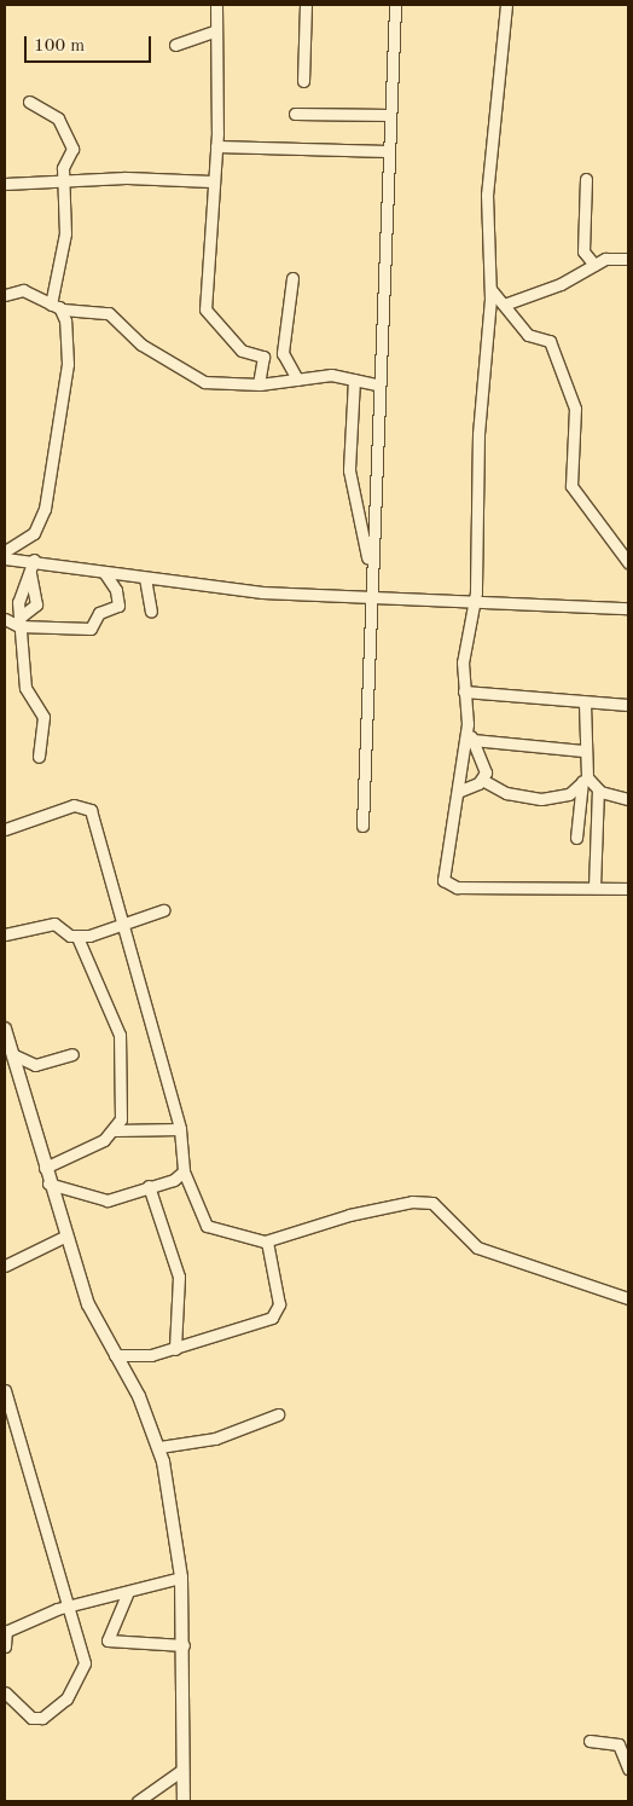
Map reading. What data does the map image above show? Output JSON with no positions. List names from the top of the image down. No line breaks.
{"scale_bar":"100 m"}
